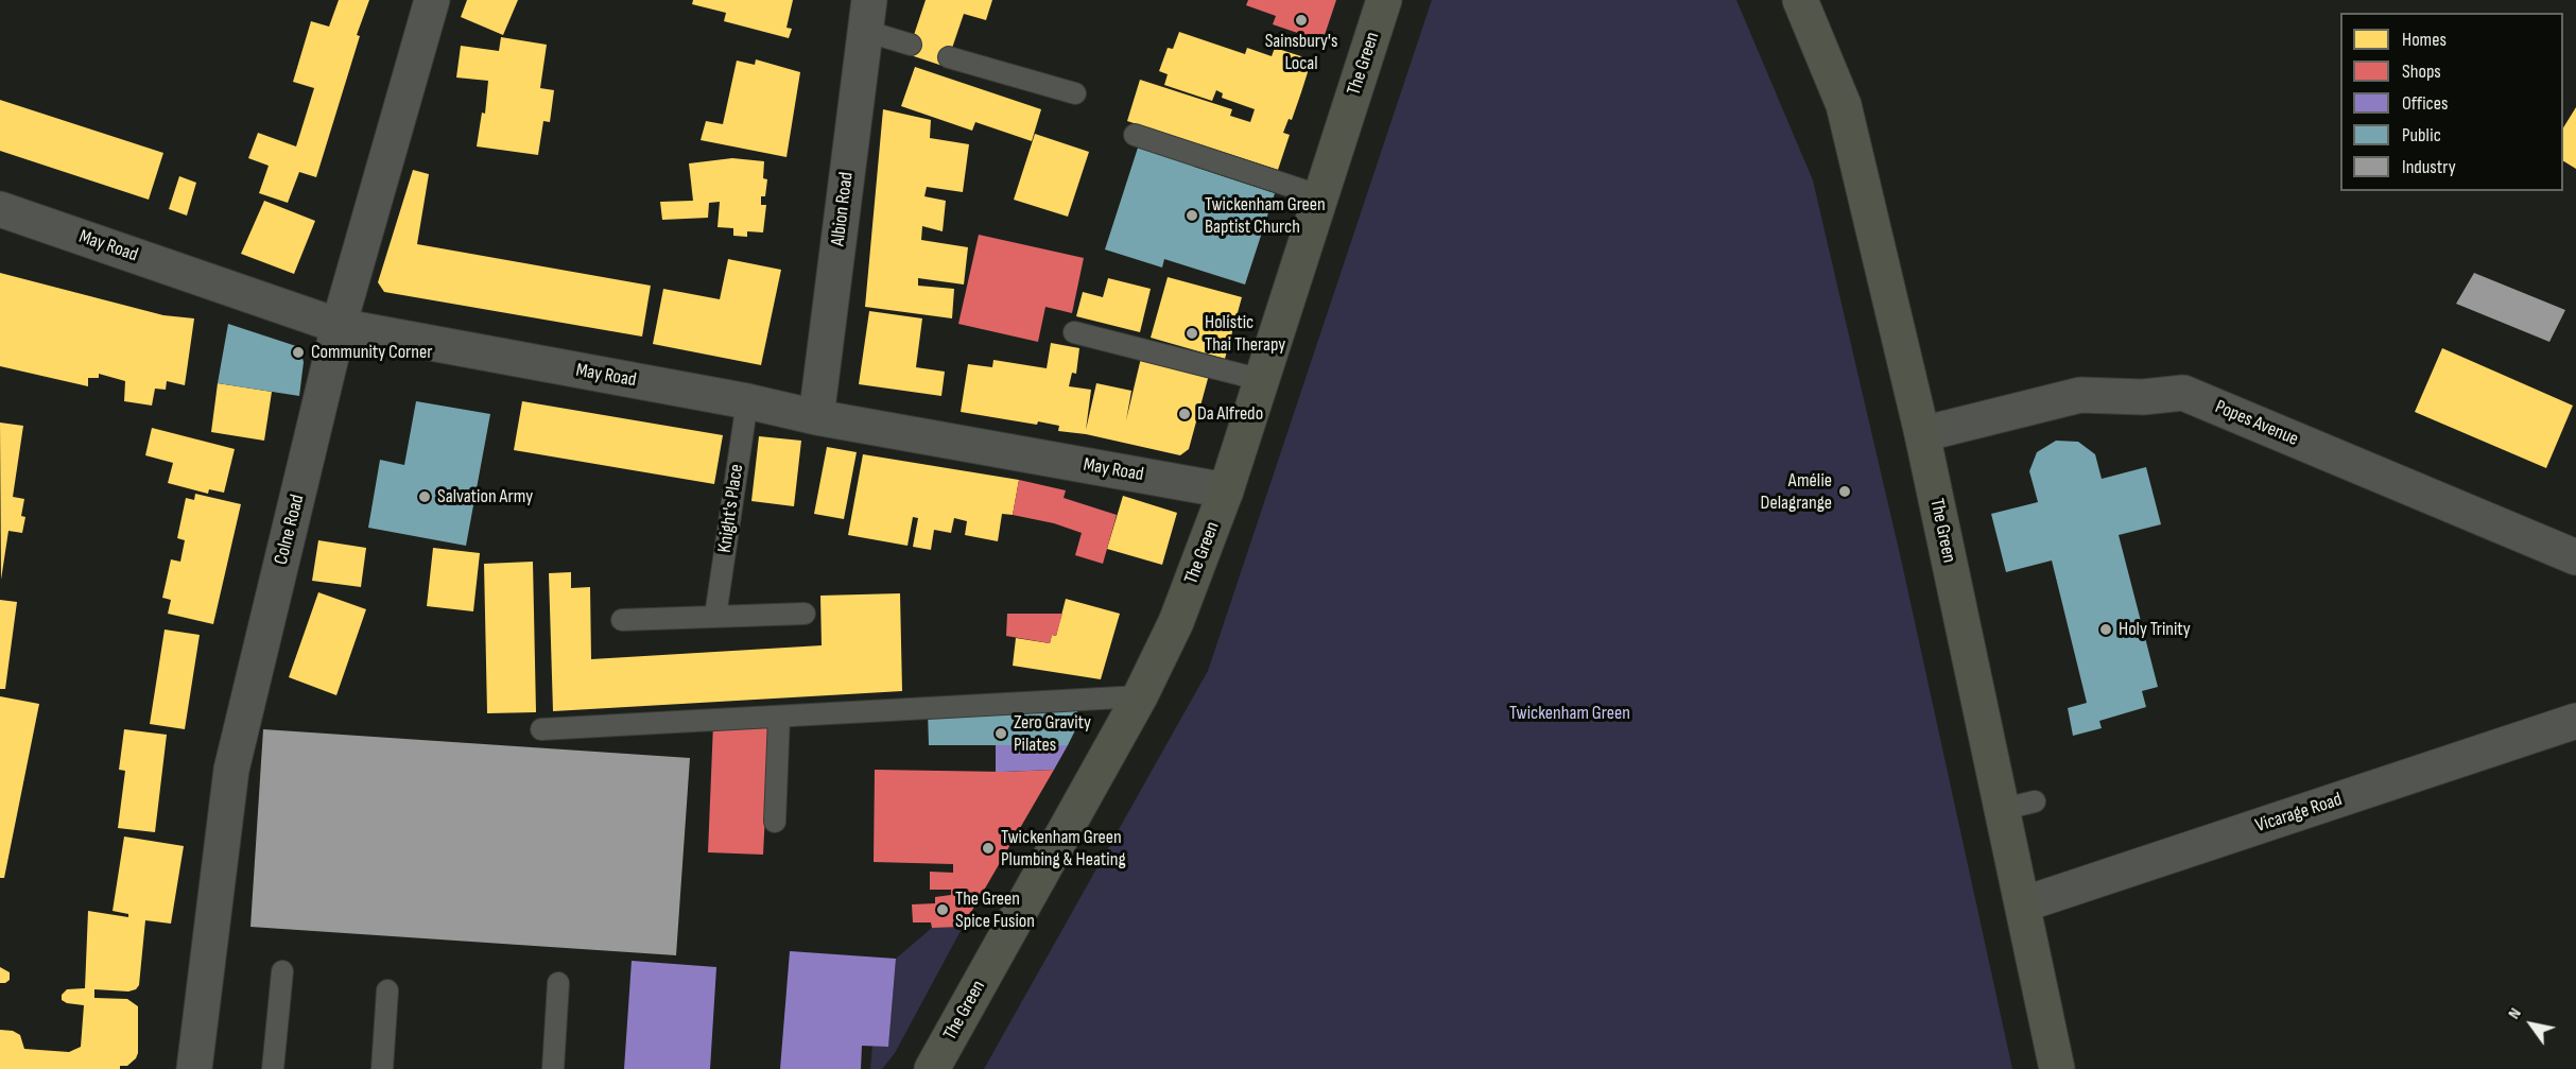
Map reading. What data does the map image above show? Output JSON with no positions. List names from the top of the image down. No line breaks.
{"streets":{"main road":["The Green"],"street":["Albion Road","May Road","Popes Avenue","Colne Road","Vicarage Road"],"lane":["Knight's Place"]},"crossings":[["The Green","May Road"],["The Green","Popes Avenue"],["The Green","Vicarage Road"],["Albion Road","May Road"],["May Road","Knight's Place"],["May Road","Colne Road"]],"parks":["Twickenham Green"],"places":["Sainsbury's Local","Twickenham Green Baptist Church","Holistic Thai Therapy","Community Corner","Da Alfredo","Amélie Delagrange","Salvation Army","Holy Trinity","Zero Gravity Pilates","Twickenham Green Plumbing & Heating","The Green Spice Fusion"],"legend":["Homes","Shops","Offices","Public","Industry"],"north":"top left"}
